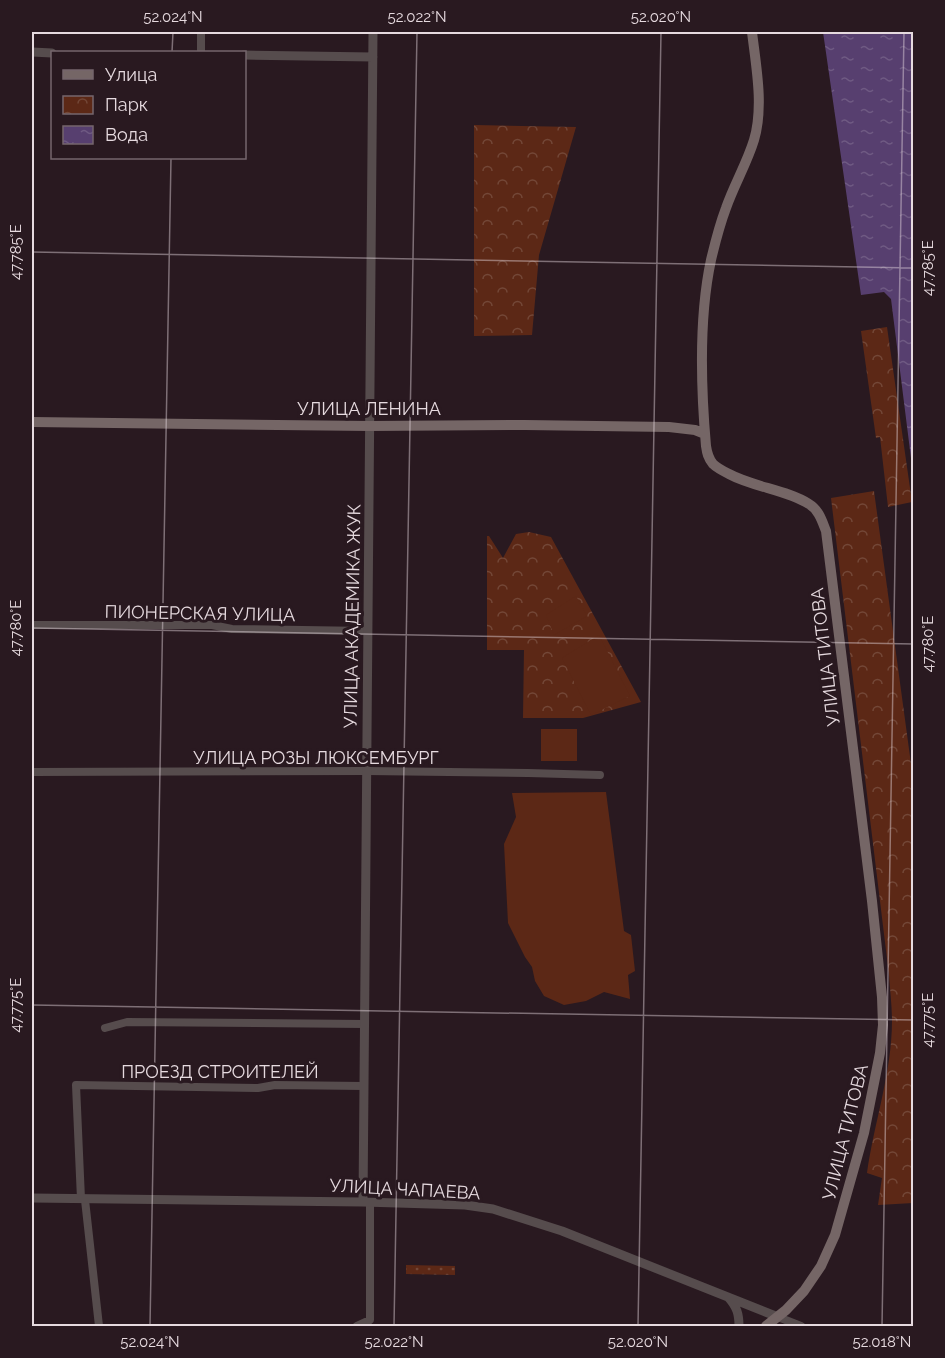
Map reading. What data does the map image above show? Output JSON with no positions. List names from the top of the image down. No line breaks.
{"streets":{"main road":["УЛИЦА ЛЕНИНА","УЛИЦА ТИТОВА"],"street":["ПИОНЕРСКАЯ УЛИЦА","УЛИЦА АКАДЕМИКА ЖУК","УЛИЦА РОЗЫ ЛЮКСЕМБУРГ","ПРОЕЗД СТРОИТЕЛЕЙ","УЛИЦА ЧАПАЕВА"]},"crossings":[["УЛИЦА ЛЕНИНА","УЛИЦА АКАДЕМИКА ЖУК"],["УЛИЦА ЛЕНИНА","УЛИЦА ТИТОВА"],["ПИОНЕРСКАЯ УЛИЦА","УЛИЦА АКАДЕМИКА ЖУК"],["УЛИЦА АКАДЕМИКА ЖУК","УЛИЦА РОЗЫ ЛЮКСЕМБУРГ"],["УЛИЦА АКАДЕМИКА ЖУК","ПРОЕЗД СТРОИТЕЛЕЙ"],["УЛИЦА АКАДЕМИКА ЖУК","УЛИЦА ЧАПАЕВА"],["УЛИЦА ТИТОВА","УЛИЦА ЧАПАЕВА"],["ПРОЕЗД СТРОИТЕЛЕЙ","УЛИЦА ЧАПАЕВА"]],"legend":["Улица","Парк","Вода"],"coordinates":["52.024°N","52.022°N","52.020°N","47.785°E","47.780°E","47.775°E","52.018°N"]}
